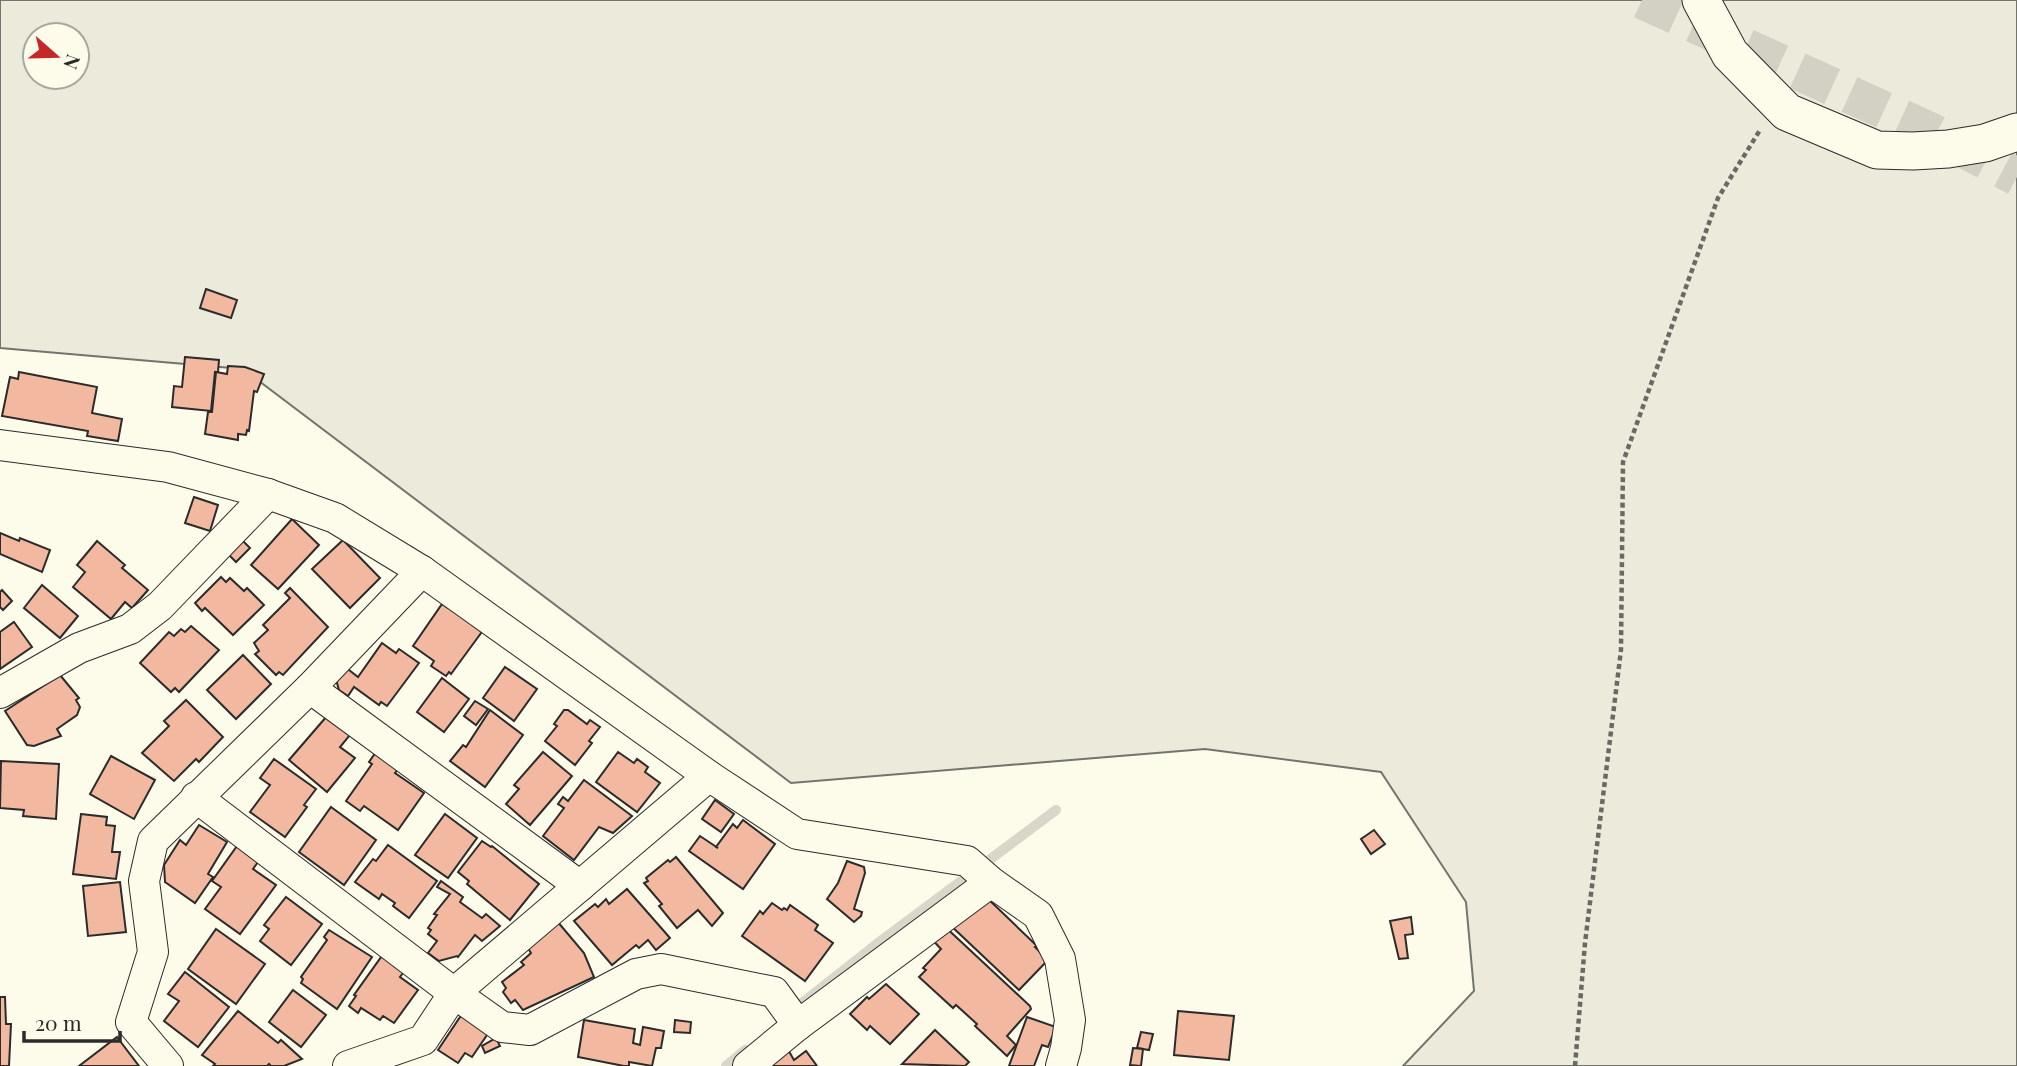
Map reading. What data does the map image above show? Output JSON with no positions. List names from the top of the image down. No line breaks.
{"scale_bar":"20 m","north":"right"}
